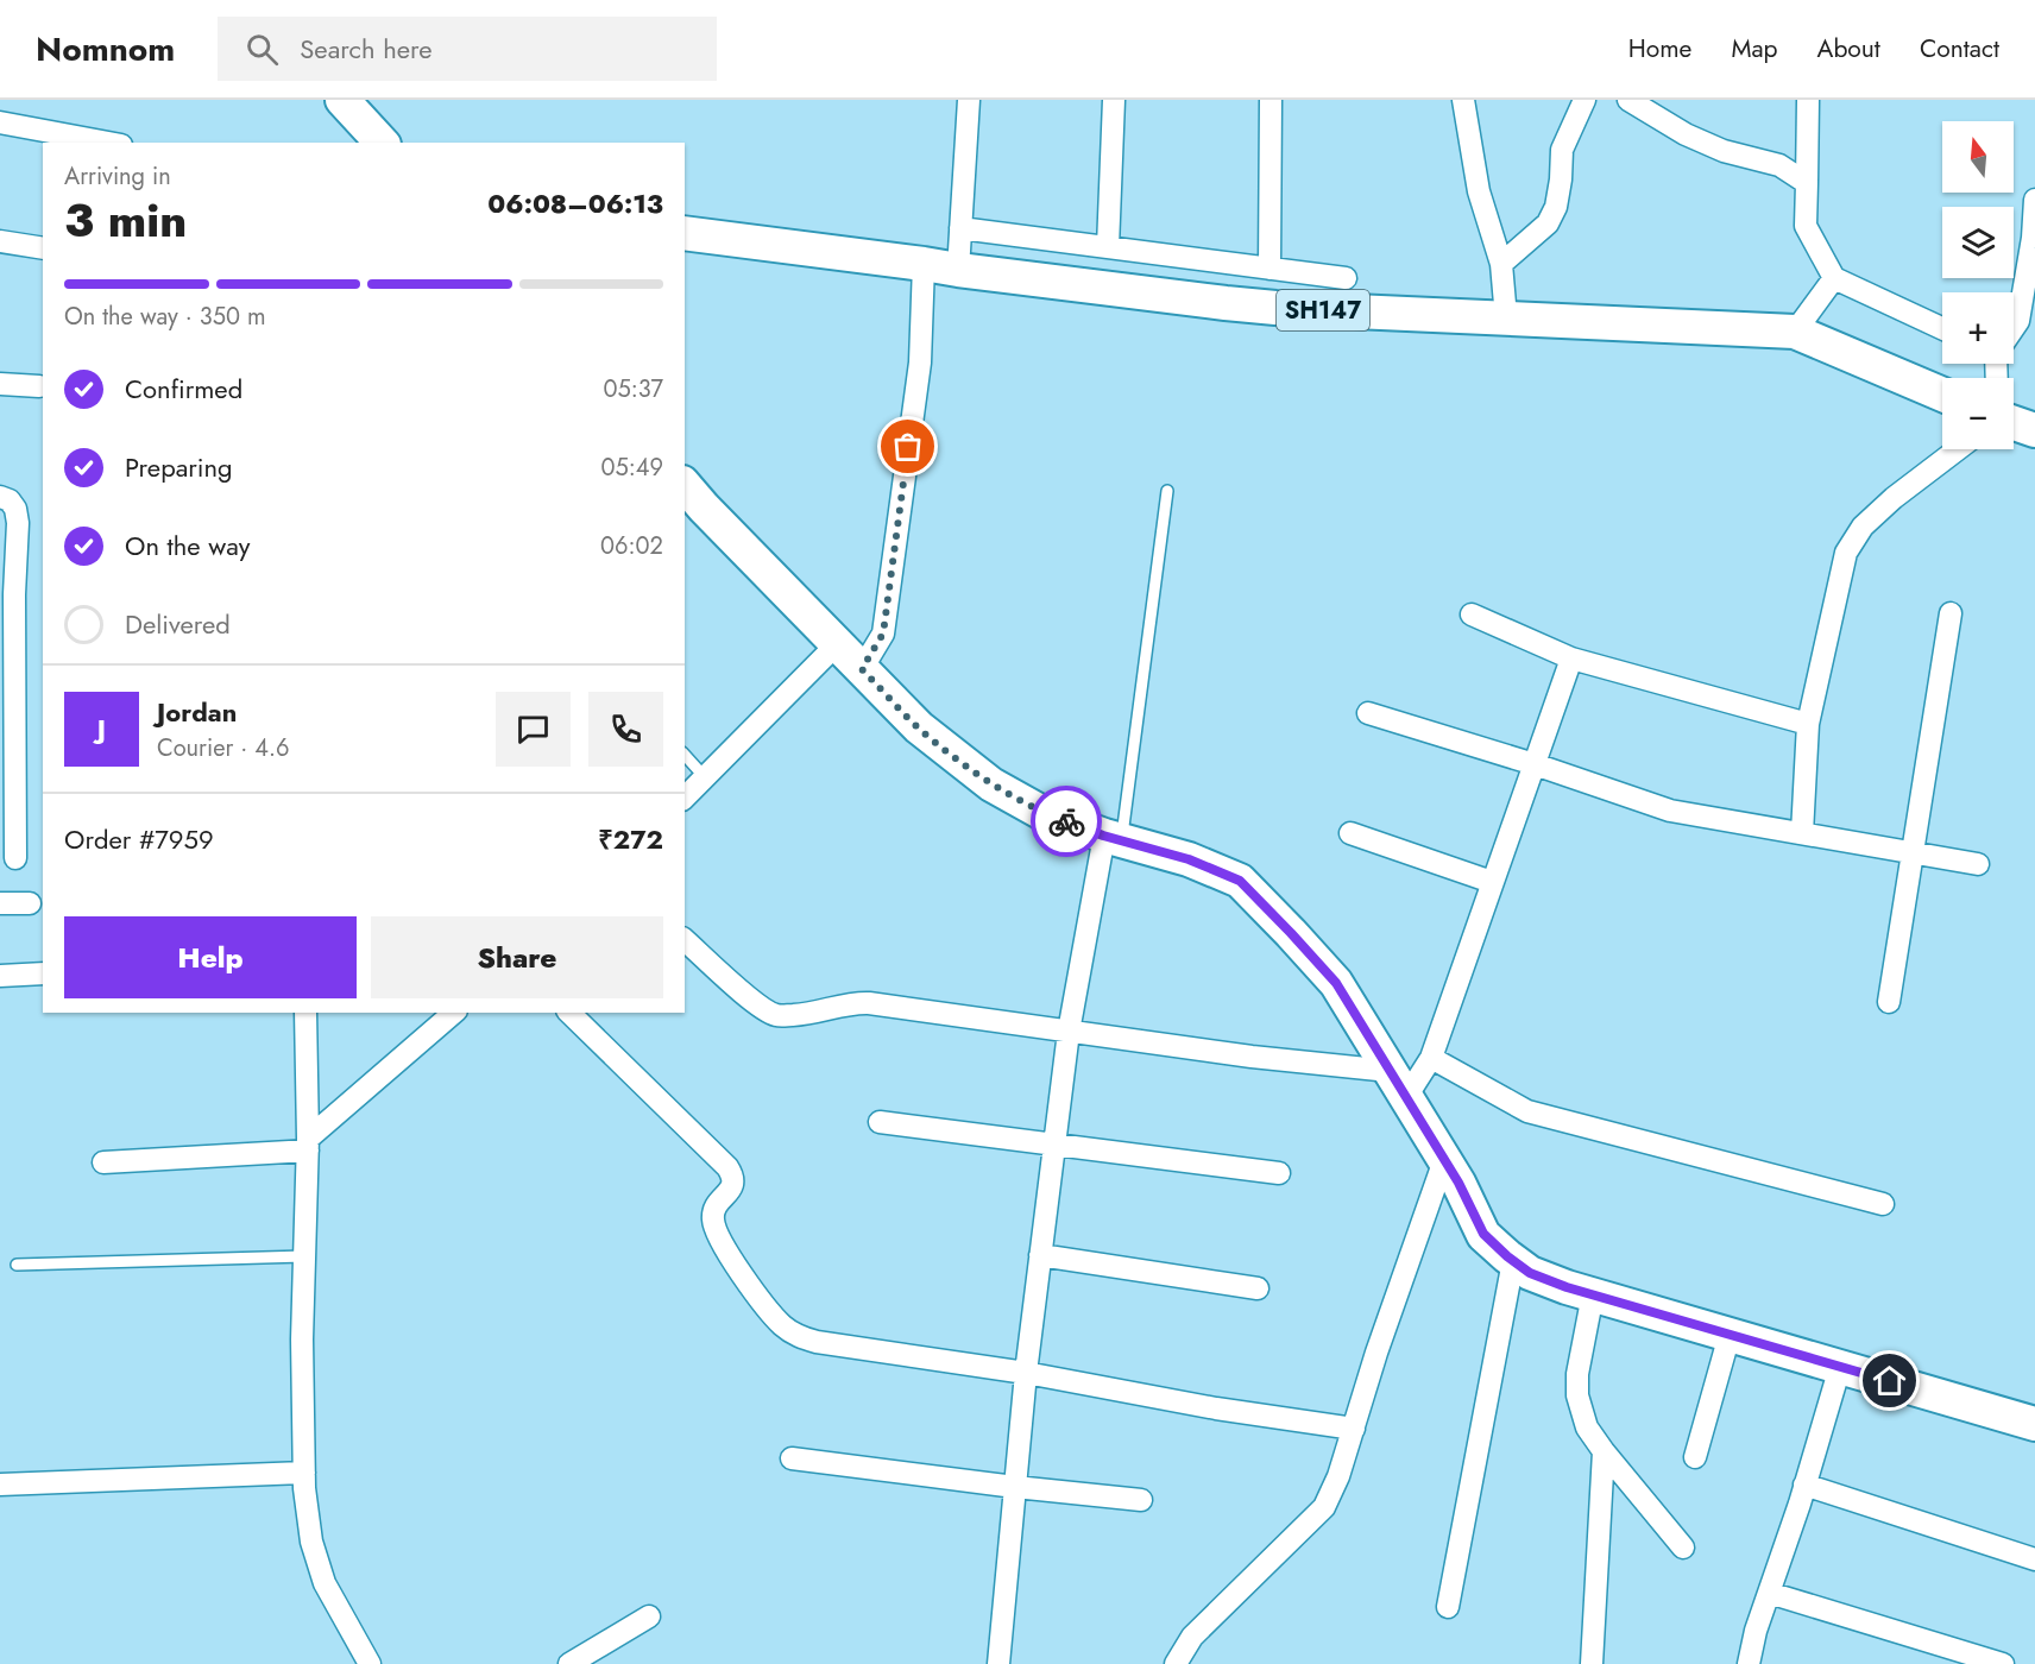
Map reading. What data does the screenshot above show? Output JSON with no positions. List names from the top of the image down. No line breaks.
{"streets":{"main road":["SH147"]},"north":"top","page":{"header":"Nomnom","search":"Search here","nav":["Home","Map","About","Contact"],"map_buttons":["+","−"],"heading":["3 min","Arriving in","06:08–06:13"],"panel":["Jordan","Courier · 4.6","Order #7959","₹272"],"bar":"On the way · 350 m","list":[["Confirmed","05:37"],["Preparing","05:49"],["On the way","06:02"],"Delivered"],"round":"J","buttons":["Help","Share"]}}
